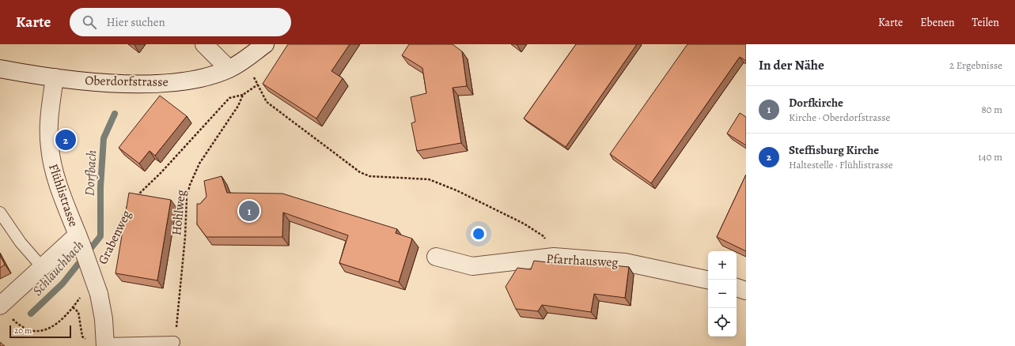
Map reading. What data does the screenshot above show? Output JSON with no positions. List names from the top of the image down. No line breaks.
{"streets":{"street":["Oberdorfstrasse","Flühlistrasse","Pfarrhausweg"],"path":["Hohlweg","Grabenweg"]},"crossings":[["Oberdorfstrasse","Flühlistrasse"],["Hohlweg","Grabenweg"]],"water":["Dorfbach","Schlauchbach"],"scale_bar":"20 m","page":{"header":"Karte","search":"Hier suchen","nav":["Karte","Ebenen","Teilen"],"heading":["In der Nähe","2 Ergebnisse"],"list":[{"mark":"1","name":"Dorfkirche","note":"Kirche · Oberdorfstrasse","value":"80 m"},{"mark":"2","name":"Steffisburg Kirche","note":"Haltestelle · Flühlistrasse","value":"140 m"}],"pins":["2","1"],"map_buttons":["+","−"],"scale":"20 m"}}
